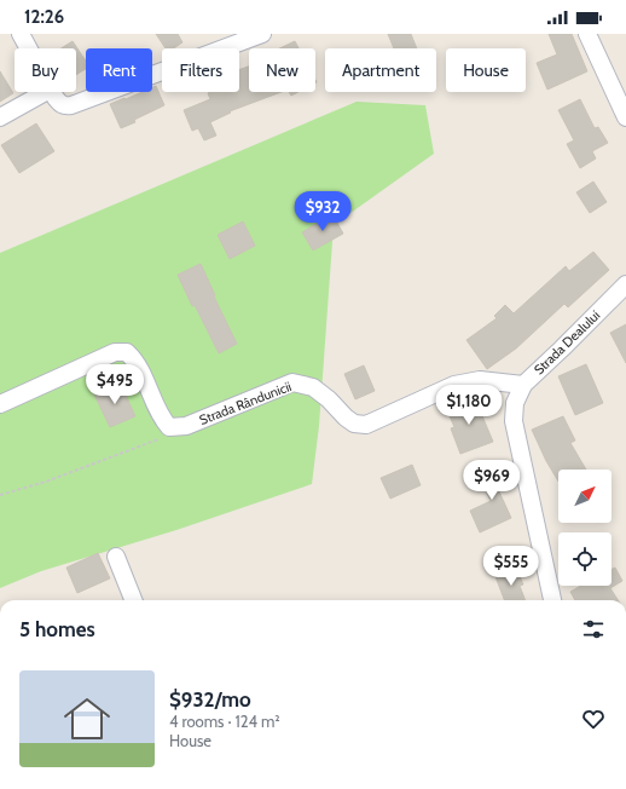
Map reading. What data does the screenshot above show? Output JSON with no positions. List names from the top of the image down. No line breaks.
{"streets":{"street":["Strada Dealului","Strada Rândunicii"]},"crossings":[["Strada Dealului","Strada Rândunicii"]],"north":"top right","page":{"status":"12:26","chip":["Buy","Rent","Filters","New","Apartment","House"],"price":["$932","$495","$1,180","$969","$555"],"heading":"5 homes","list":[{"name":"$932/mo","note":"4 rooms · 124 m² · House"}]}}
